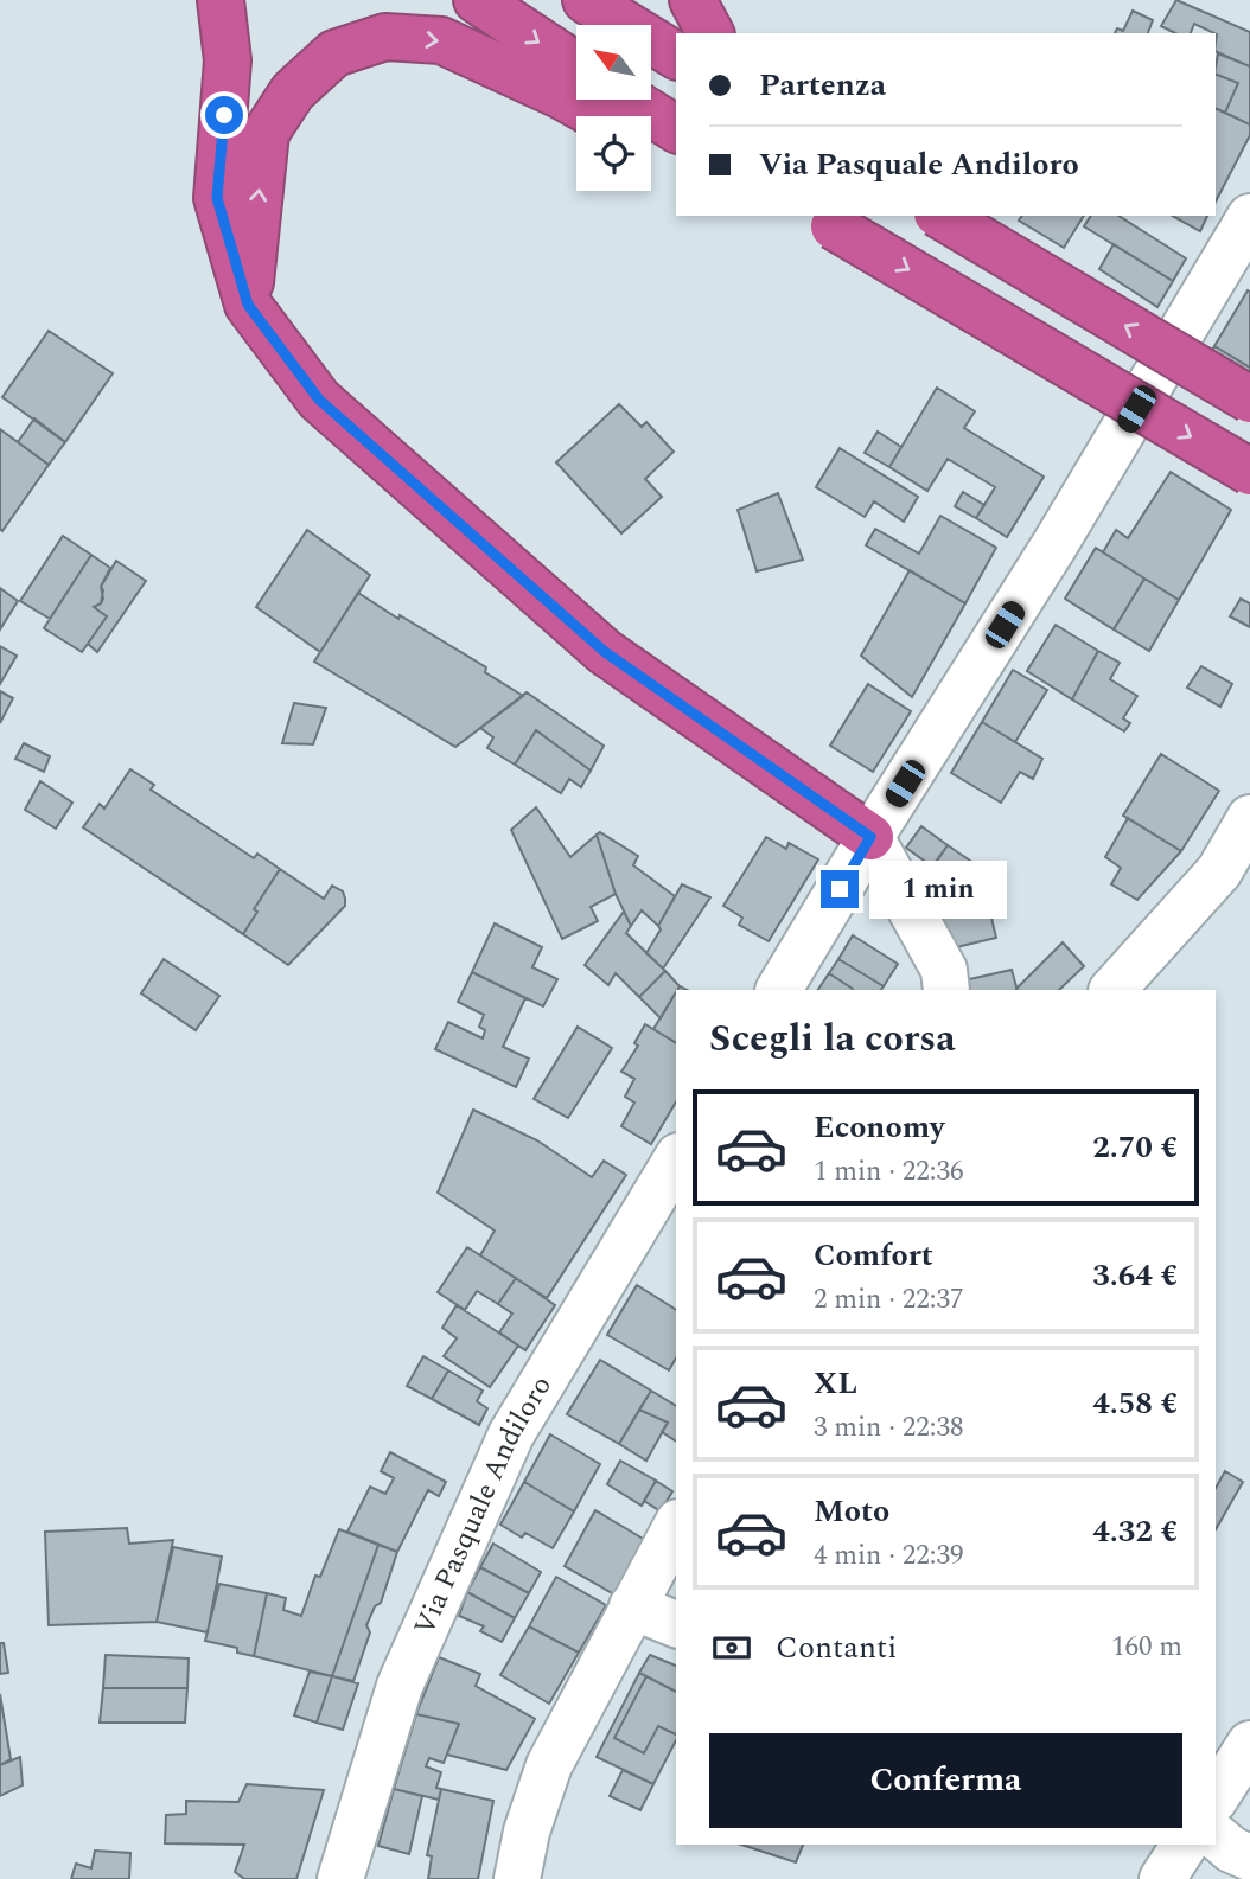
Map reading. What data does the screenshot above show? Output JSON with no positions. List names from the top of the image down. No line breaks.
{"streets":{"street":["Via Pasquale Andiloro"]},"north":"top left","page":{"banner":["Partenza","Via Pasquale Andiloro"],"bubble":"1 min","heading":"Scegli la corsa","list":[{"name":"Economy","note":"1 min · 22:36","value":"2.70 €"},{"name":"Comfort","note":"2 min · 22:37","value":"3.64 €"},{"name":"XL","note":"3 min · 22:38","value":"4.58 €"},{"name":"Moto","note":"4 min · 22:39","value":"4.32 €"}],"pay":["Contanti","160 m"],"buttons":"Conferma"}}
